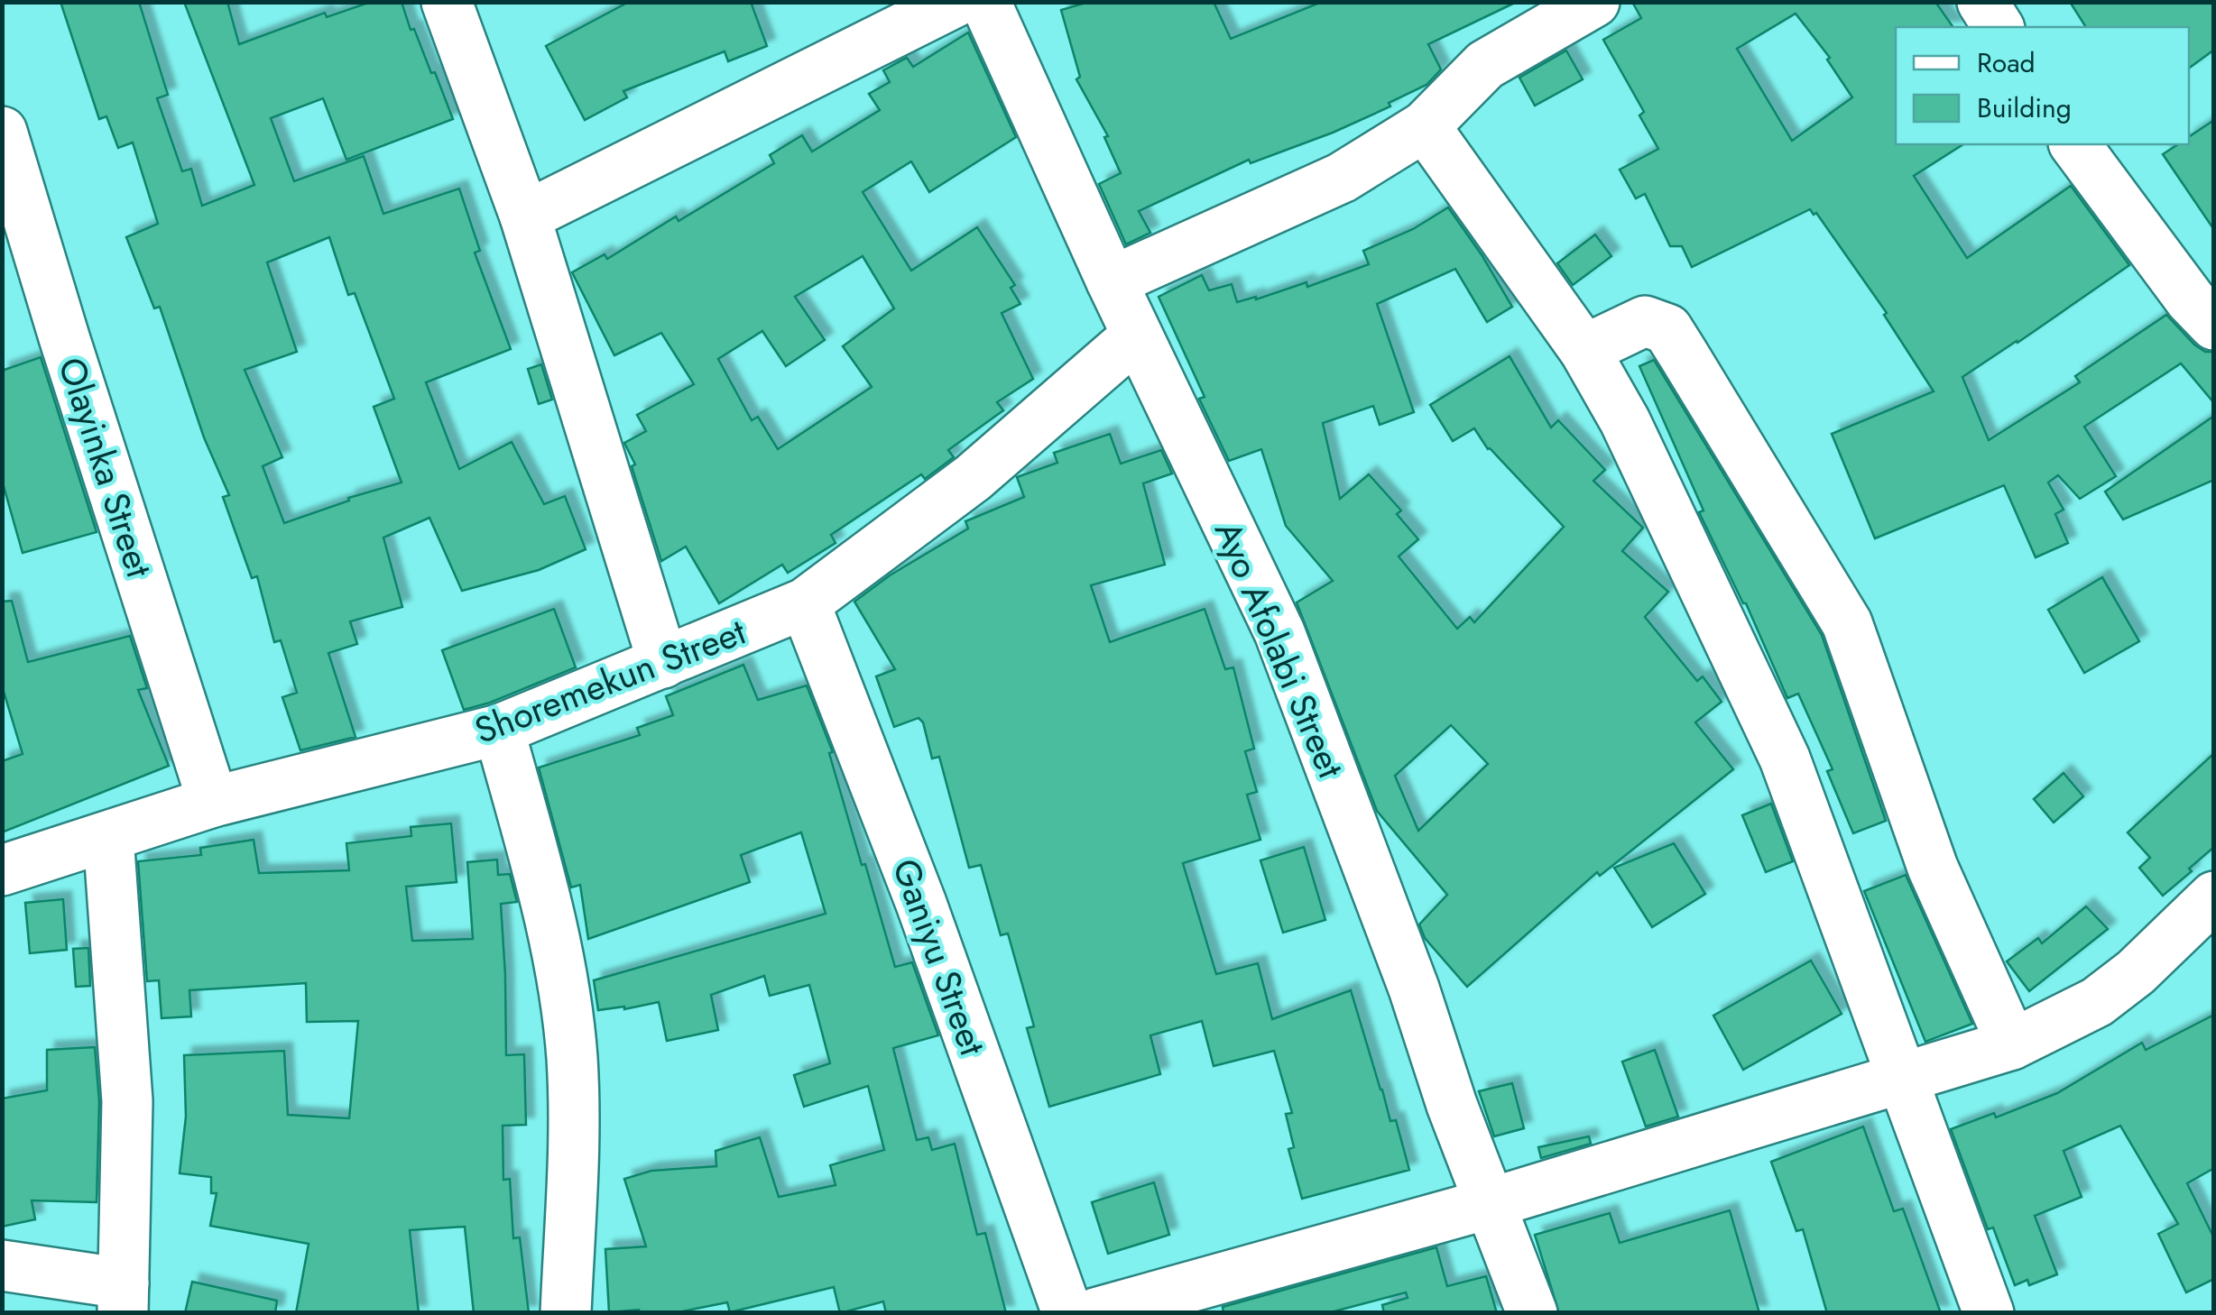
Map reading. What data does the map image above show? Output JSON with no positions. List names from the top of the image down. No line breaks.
{"streets":{"street":["Olayinka Street","Ayo Afolabi Street","Shoremekun Street","Ganiyu Street"]},"crossings":[["Olayinka Street","Shoremekun Street"],["Ayo Afolabi Street","Shoremekun Street"],["Shoremekun Street","Ganiyu Street"]],"legend":["Road","Building"]}
